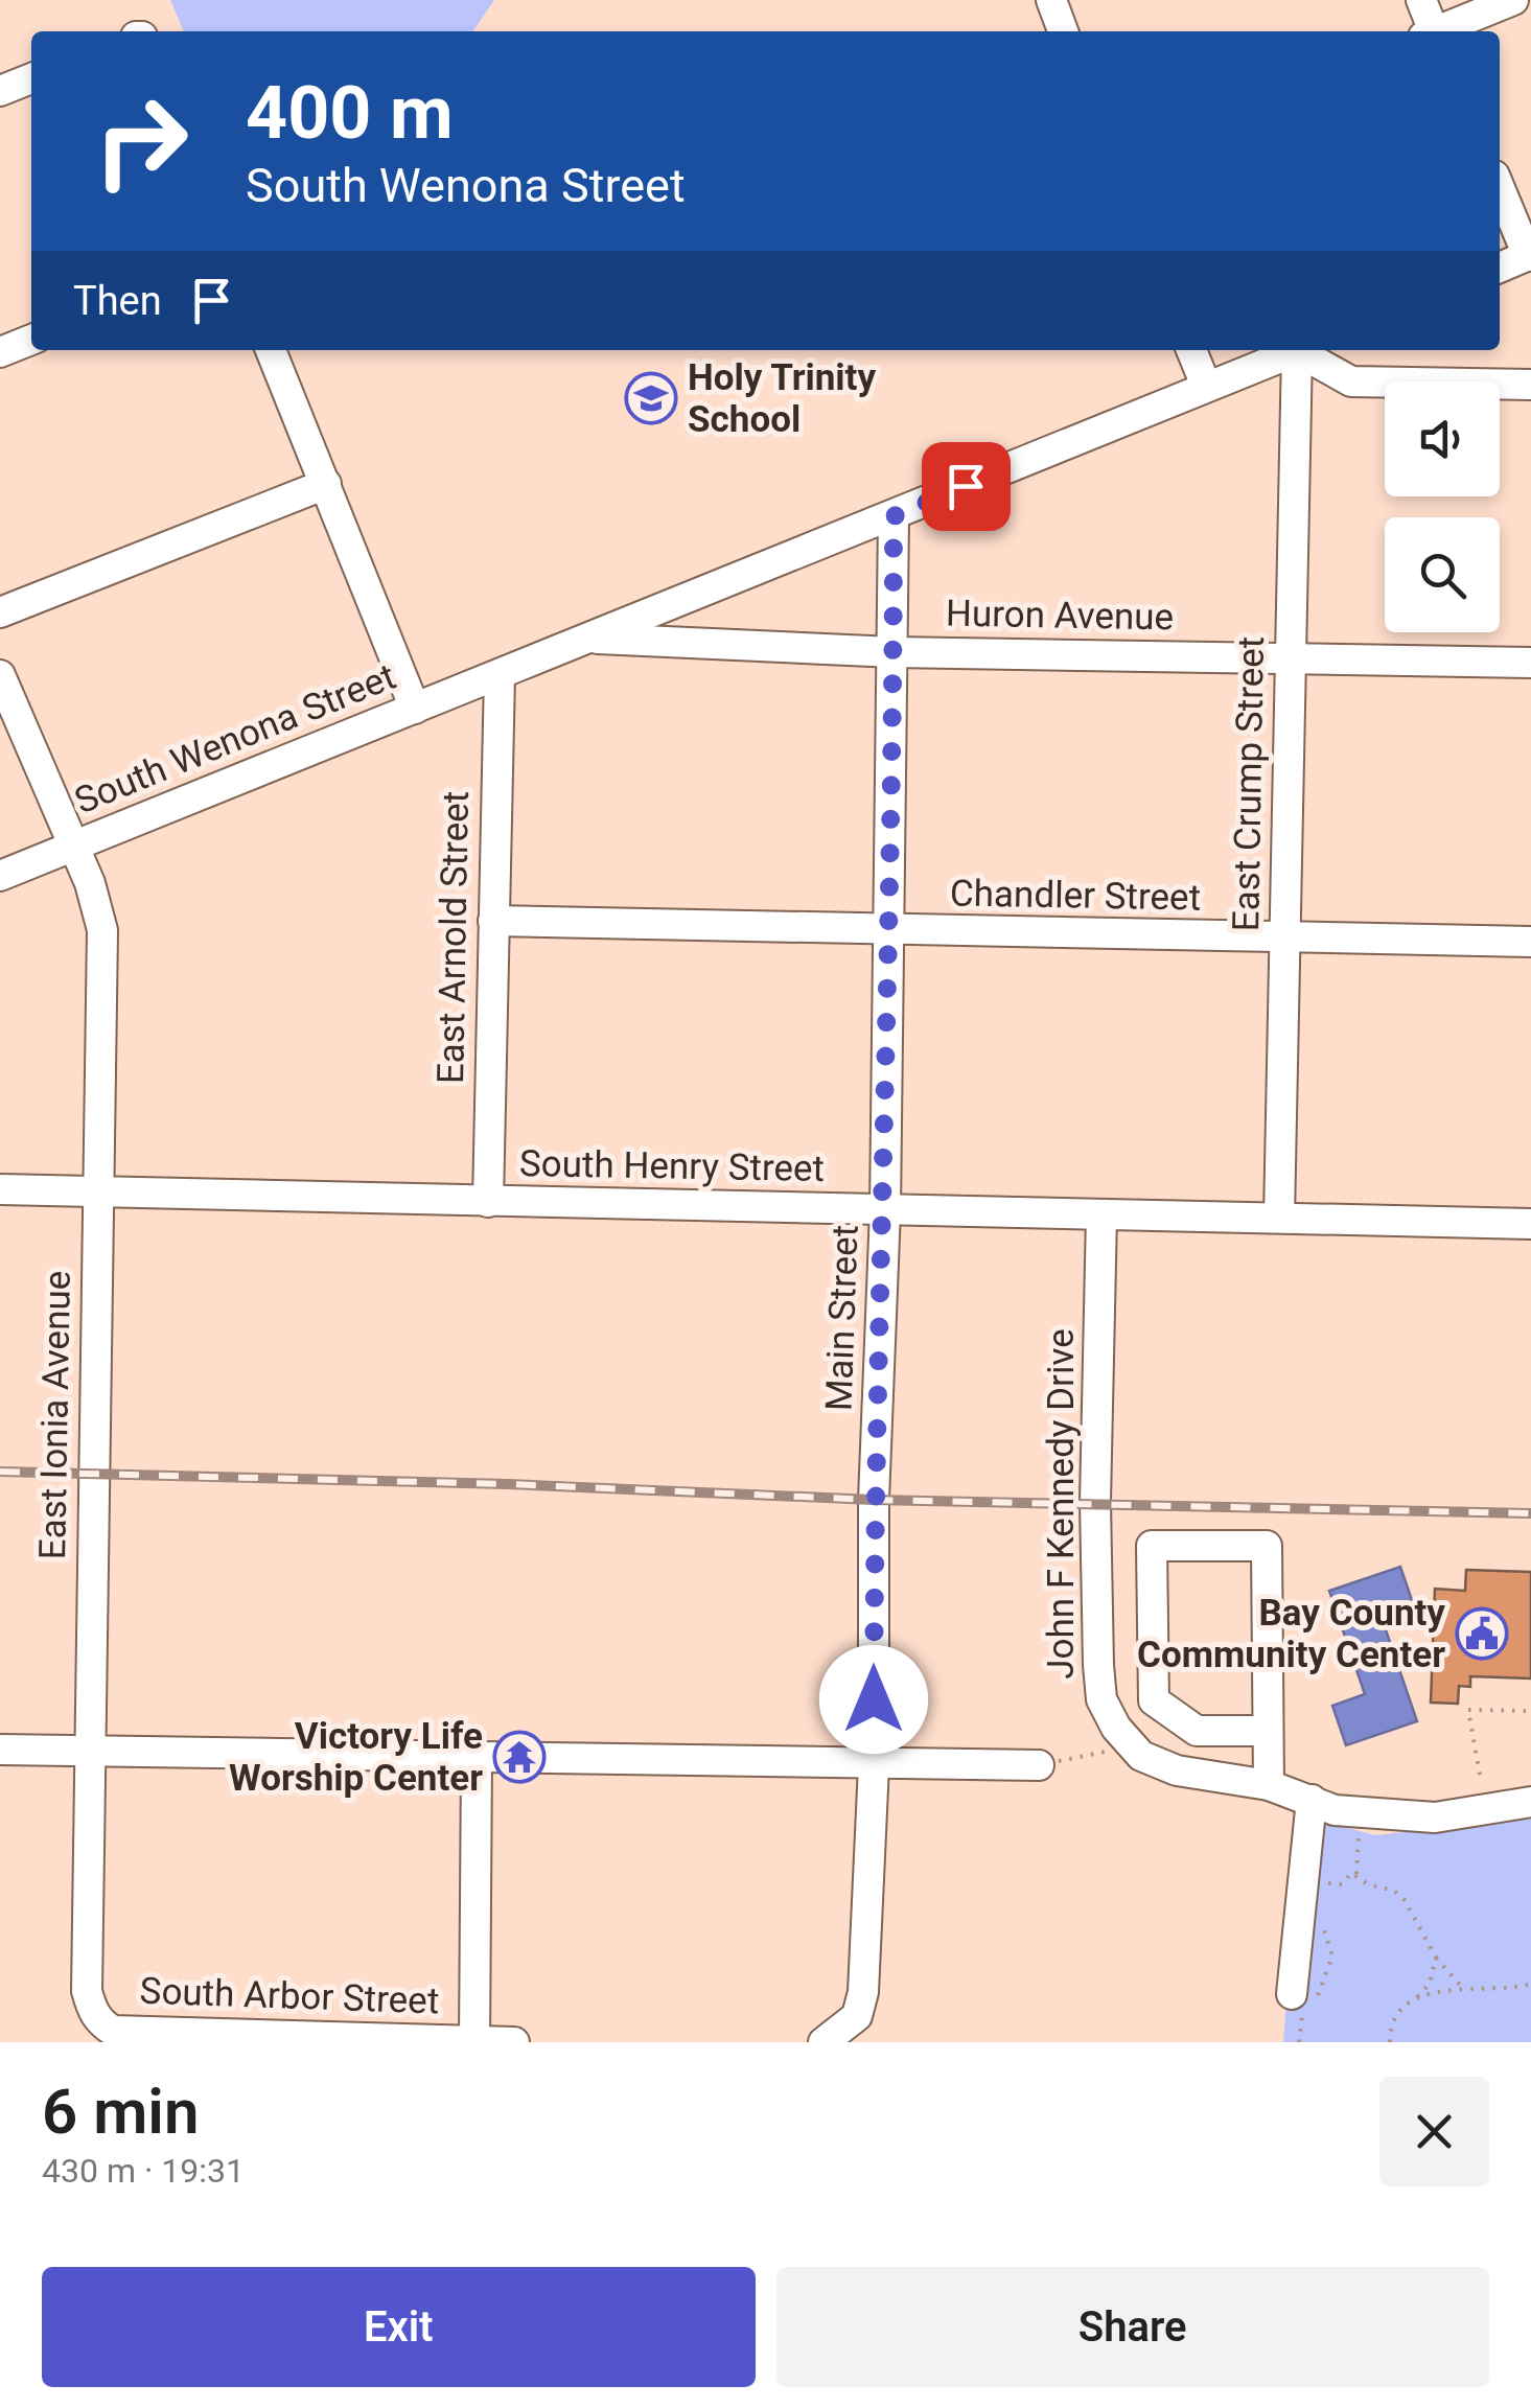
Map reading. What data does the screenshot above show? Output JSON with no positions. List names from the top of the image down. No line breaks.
{"streets":{"street":["Huron Avenue","South Wenona Street","East Crump Street","Chandler Street","East Arnold Street","South Henry Street","Main Street","East Ionia Avenue","John F Kennedy Drive","South Arbor Street"]},"crossings":[["Huron Avenue","South Wenona Street"],["Huron Avenue","East Crump Street"],["Huron Avenue","Main Street"],["South Wenona Street","East Arnold Street"],["South Wenona Street","East Ionia Avenue"],["East Crump Street","Chandler Street"],["East Crump Street","South Henry Street"],["Chandler Street","East Arnold Street"],["Chandler Street","Main Street"],["East Arnold Street","South Henry Street"],["South Henry Street","Main Street"],["South Henry Street","East Ionia Avenue"],["South Henry Street","John F Kennedy Drive"],["East Ionia Avenue","South Arbor Street"]],"places":{"school or university":["Holy Trinity School"],"public building":["Bay County Community Center"],"temple":["Victory Life Worship Center"]},"page":{"turn":["400 m","South Wenona Street"],"then":"Then","heading":["6 min","430 m · 19:31"],"buttons":["Exit","Share"]}}
